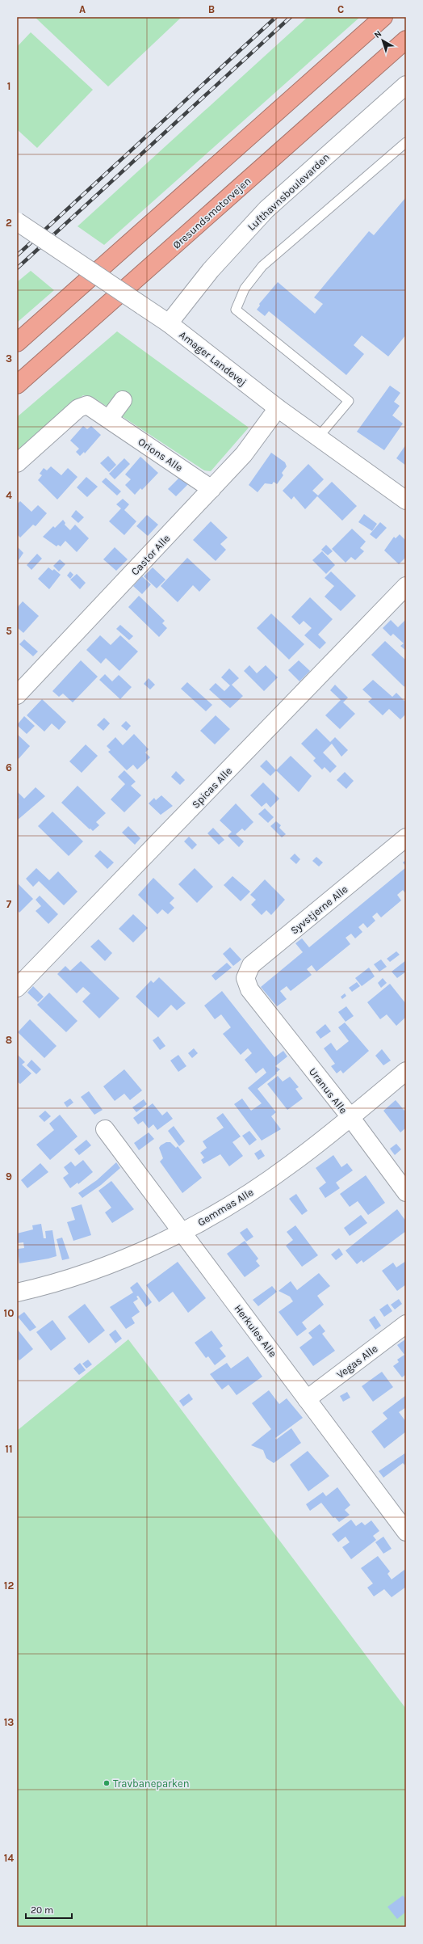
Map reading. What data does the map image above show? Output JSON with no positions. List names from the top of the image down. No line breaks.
{"streets":{"highway":["Øresundsmotorvejen"],"street":["Lufthavnsboulevarden","Amager Landevej","Orions Alle","Castor Alle","Spicas Alle","Syvstjerne Alle","Uranus Alle","Gemmas Alle","Herkules Alle","Vegas Alle"]},"crossings":[["Lufthavnsboulevarden","Amager Landevej"],["Amager Landevej","Castor Alle"],["Orions Alle","Castor Alle"],["Syvstjerne Alle","Uranus Alle"],["Uranus Alle","Gemmas Alle"],["Gemmas Alle","Herkules Alle"],["Herkules Alle","Vegas Alle"]],"places":["Travbaneparken"],"scale_bar":"20 m","north":"top left","grid":{"columns":["A","B","C"],"rows":["1","2","3","4","5","6","7","8","9","10","11","12","13","14"]}}
